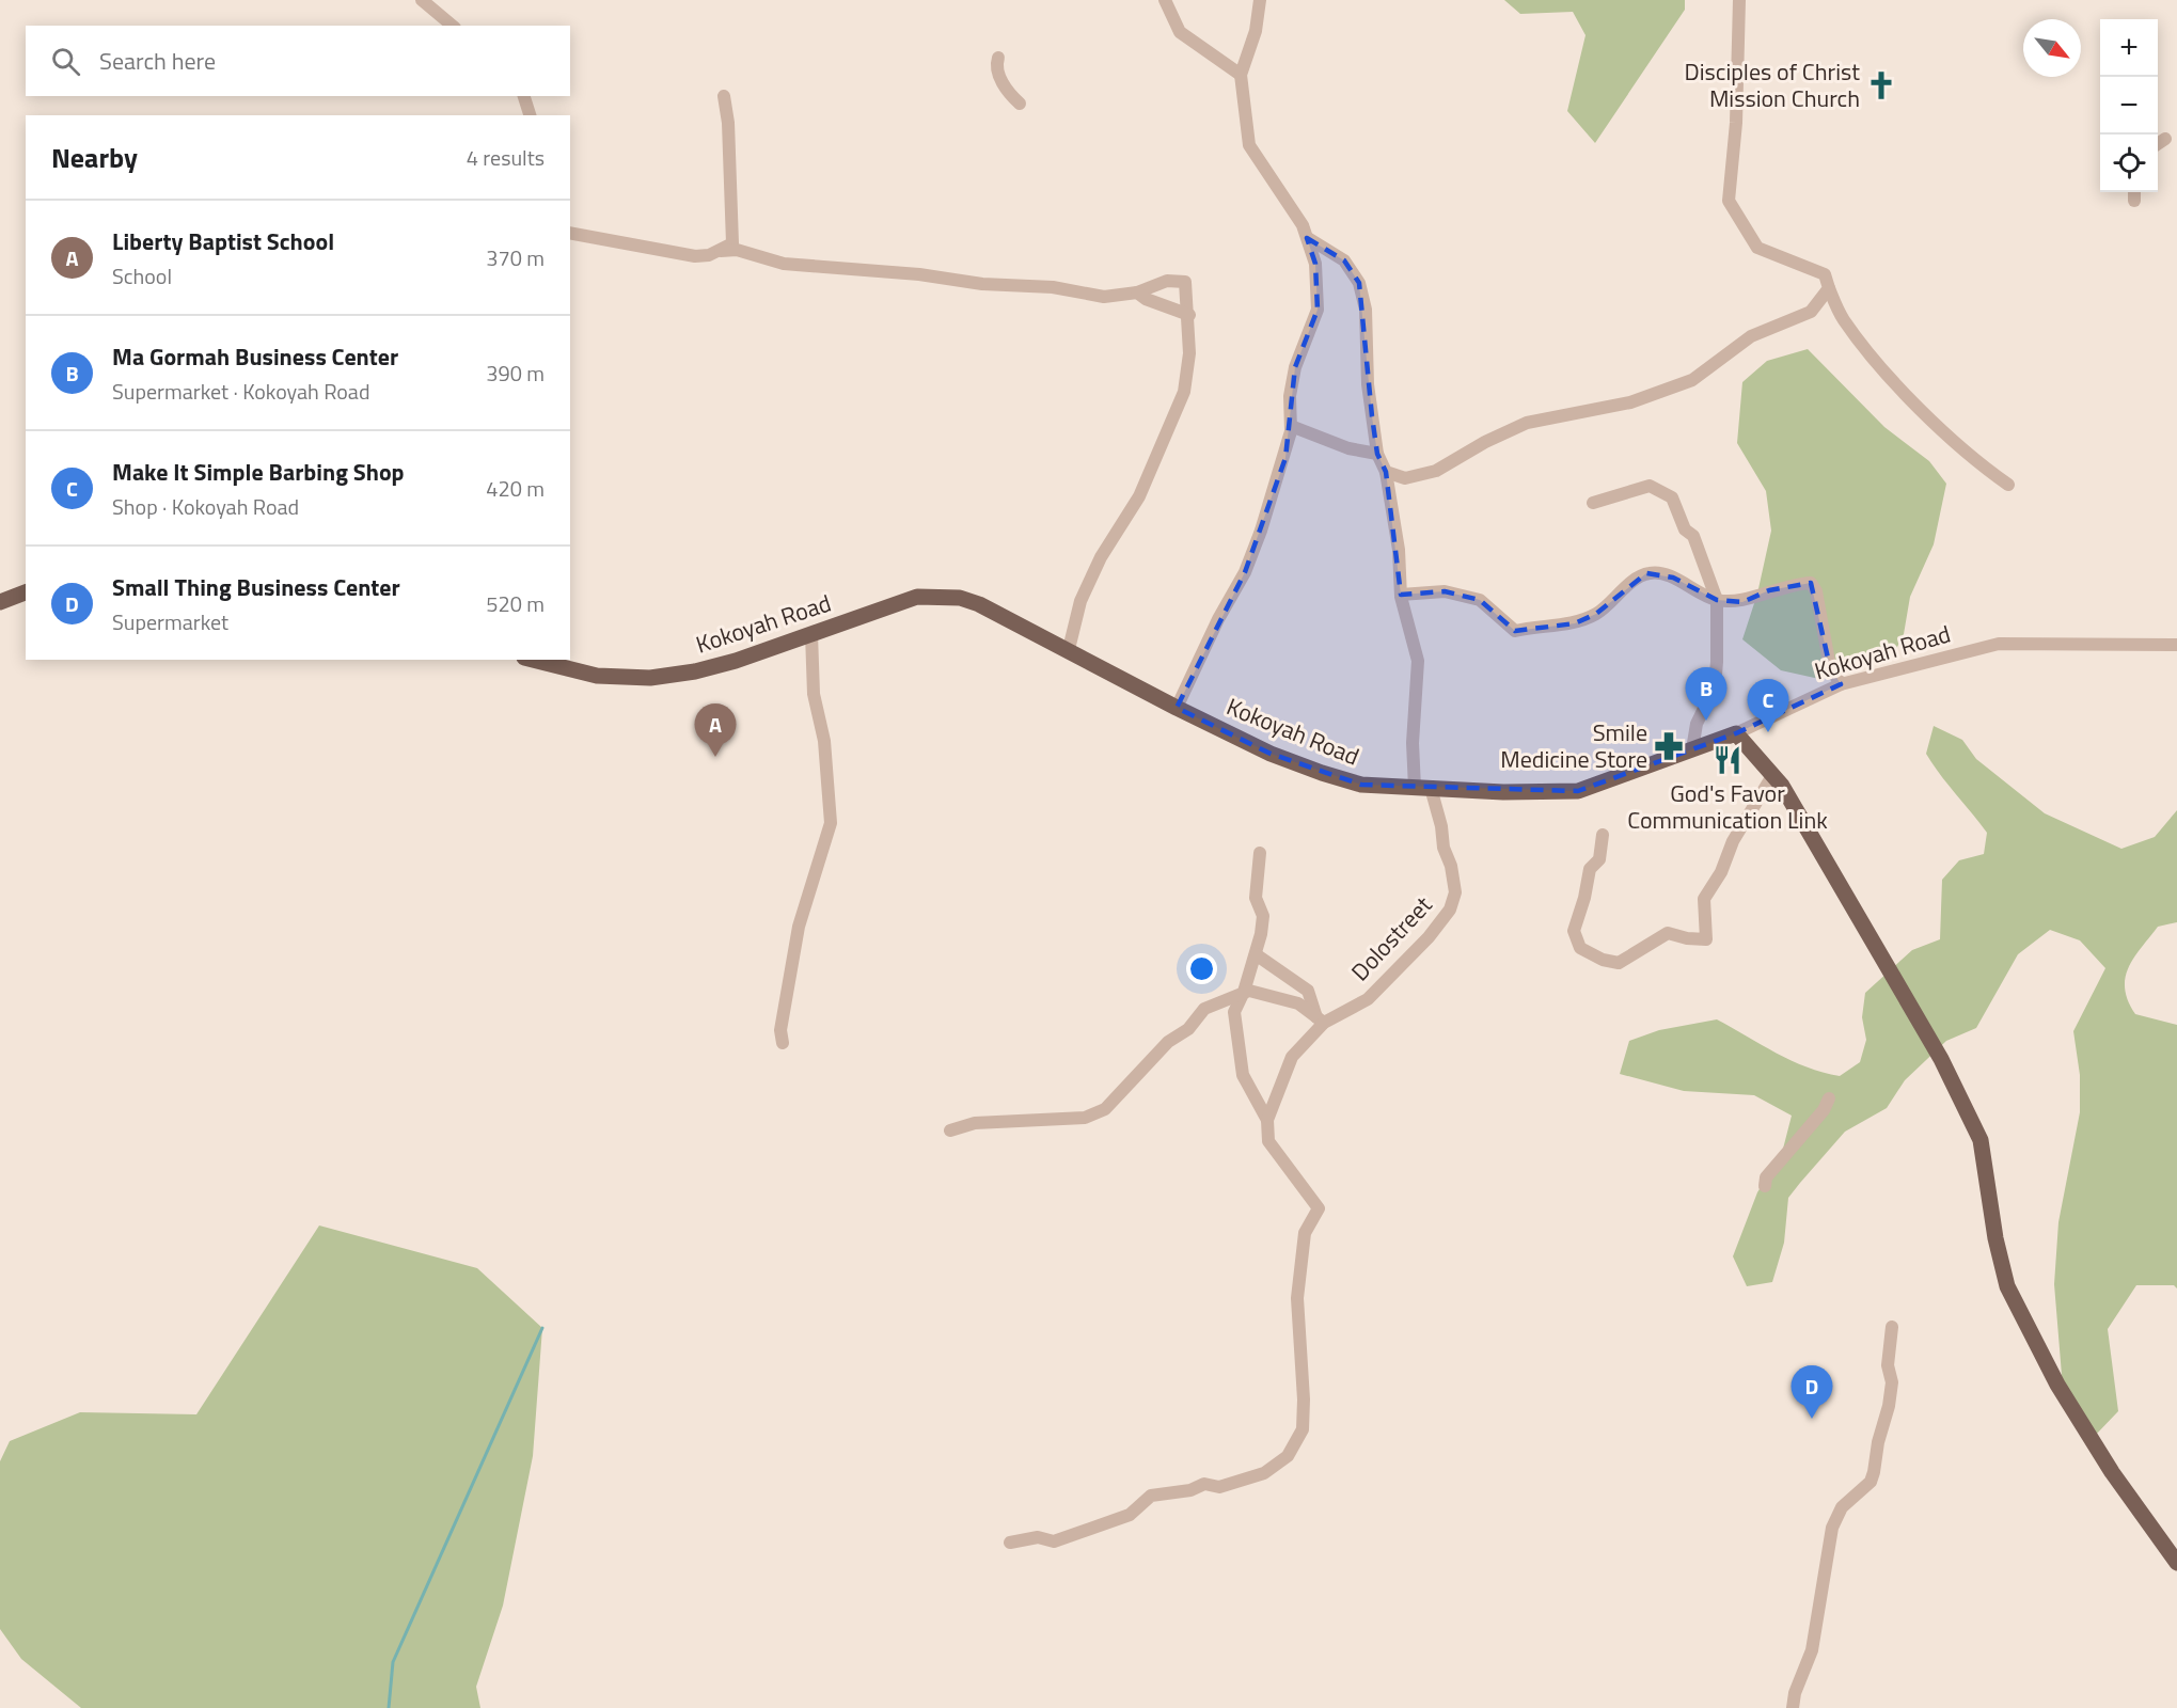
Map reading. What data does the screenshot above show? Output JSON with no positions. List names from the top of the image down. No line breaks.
{"streets":{"main road":["Kokoyah Road"],"street":["Dolostreet"]},"crossings":[["Kokoyah Road","Dolostreet"]],"places":{"church":["Disciples of Christ Mission Church"],"pharmacy":["Smile Medicine Store"],"restaurant":["God's Favor Communication Link"]},"north":"bottom right","page":{"map_buttons":["+","−"],"search":"Search here","heading":["Nearby","4 results"],"list":[{"mark":"A","name":"Liberty Baptist School","note":"School","value":"370 m"},{"mark":"B","name":"Ma Gormah Business Center","note":"Supermarket · Kokoyah Road","value":"390 m"},{"mark":"C","name":"Make It Simple Barbing Shop","note":"Shop · Kokoyah Road","value":"420 m"},{"mark":"D","name":"Small Thing Business Center","note":"Supermarket","value":"520 m"}],"pins":["B","C","A","D"]}}
